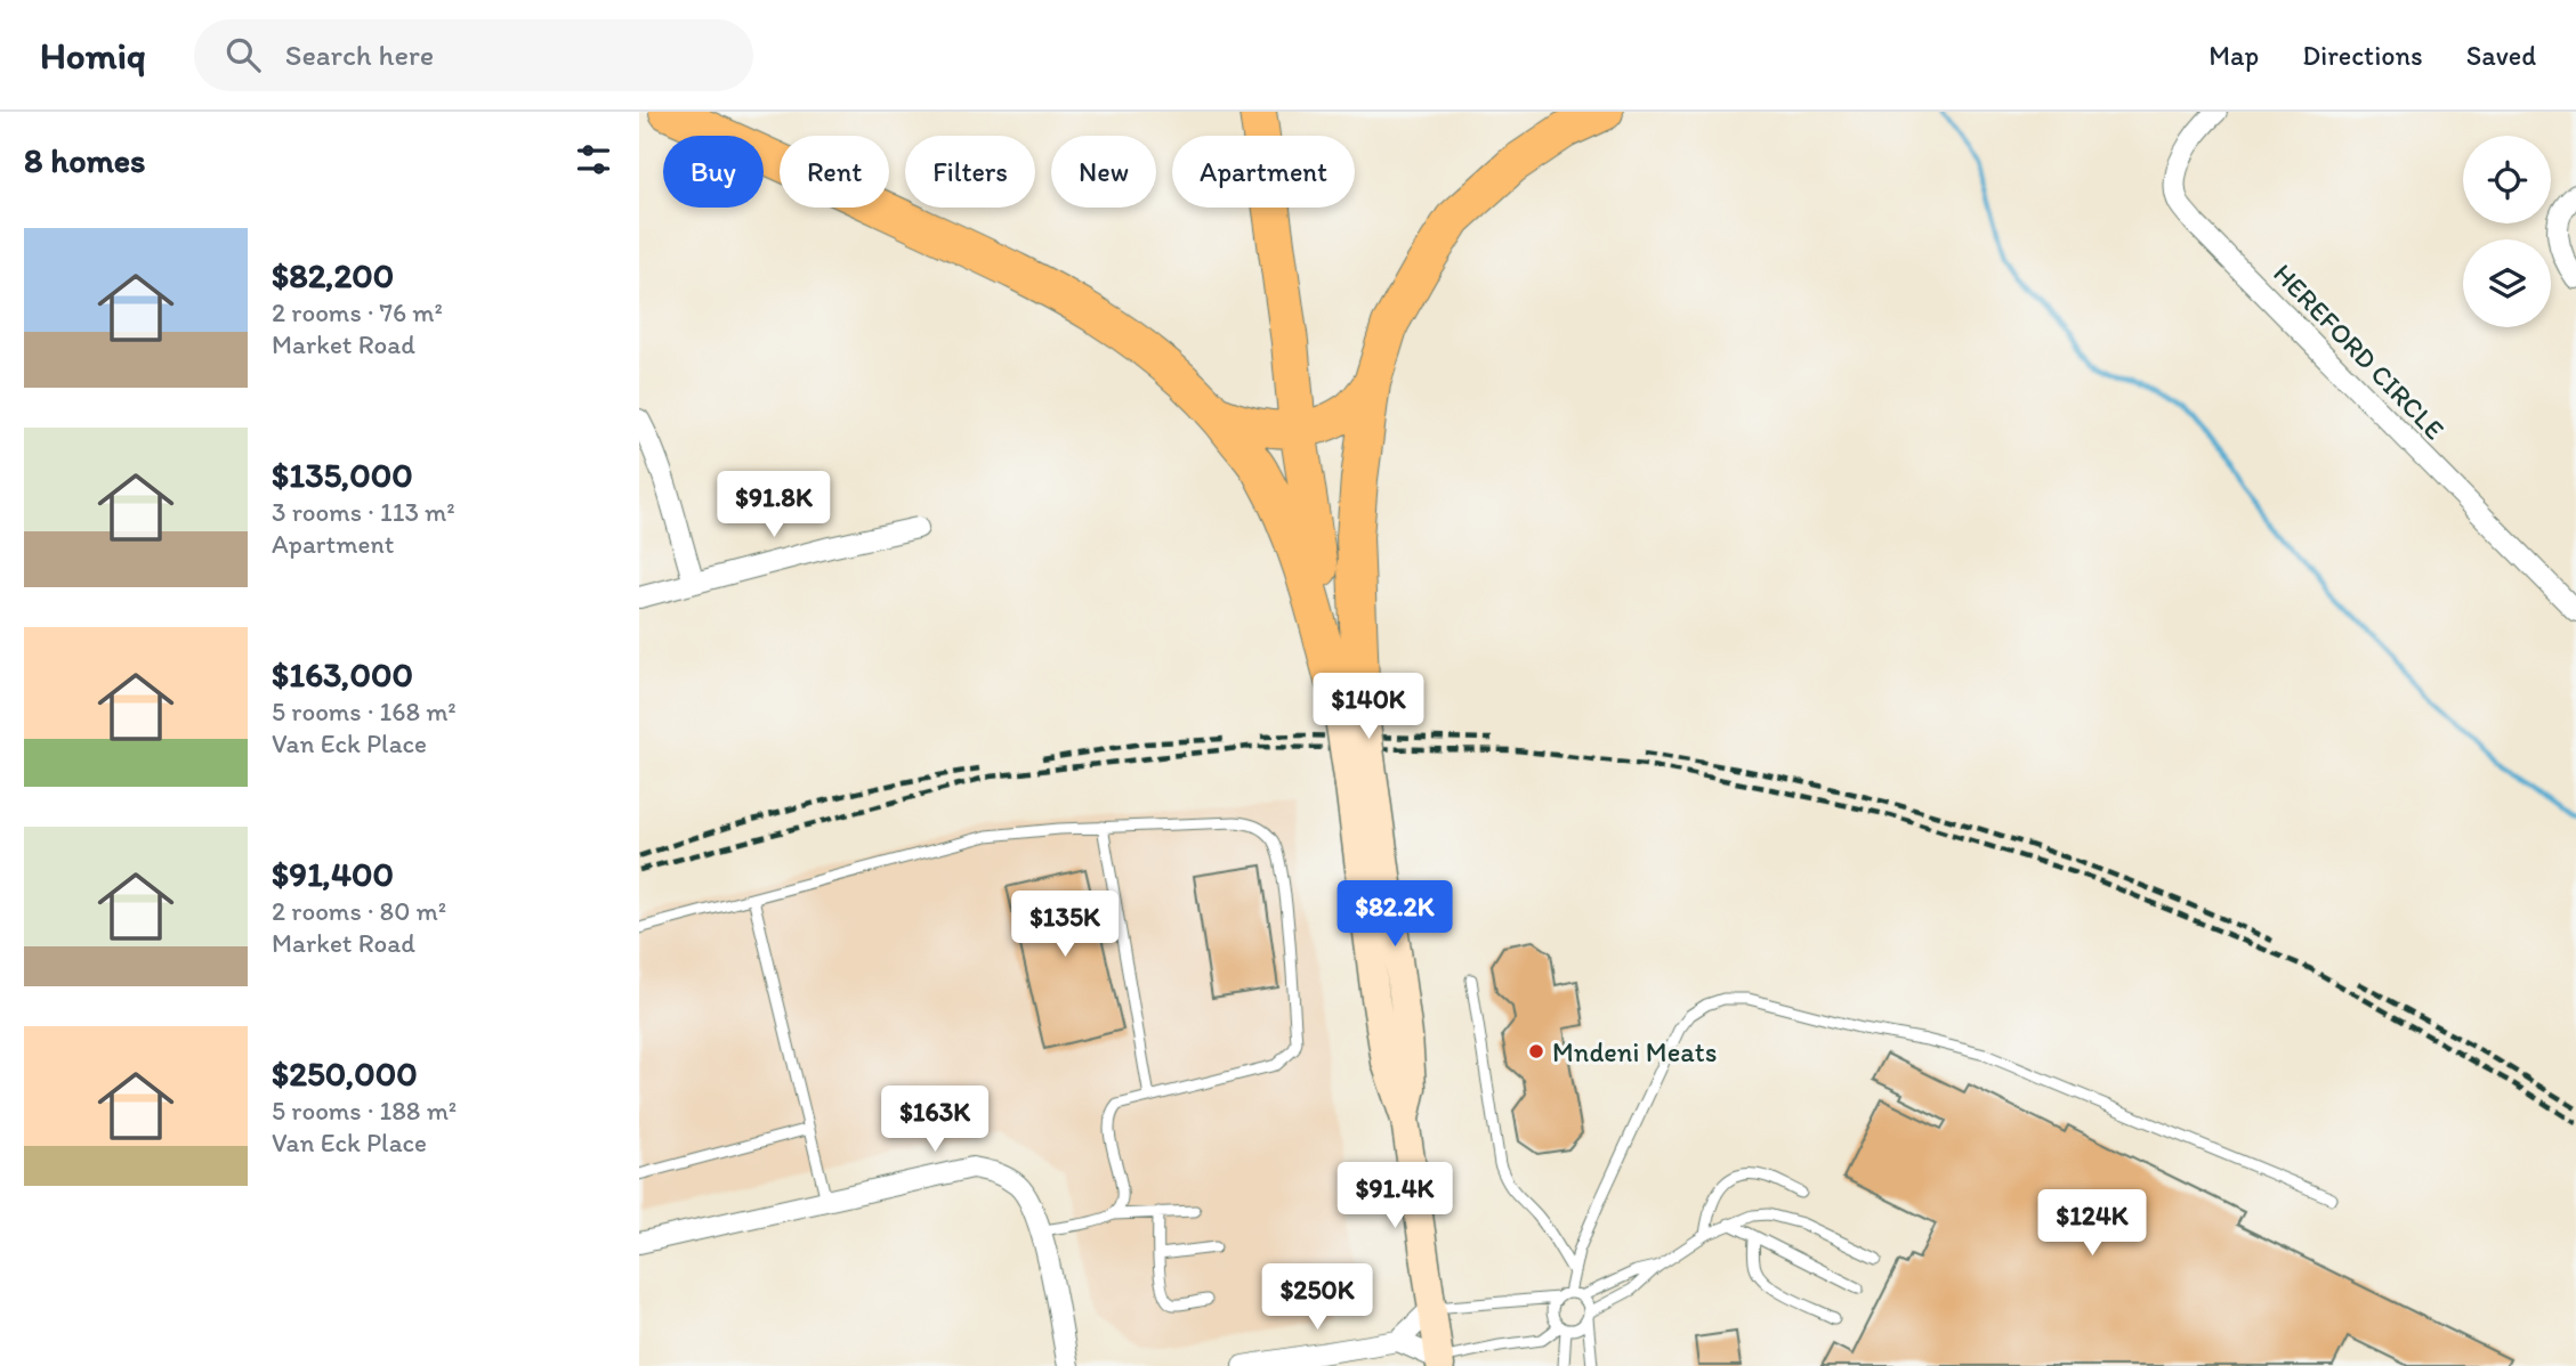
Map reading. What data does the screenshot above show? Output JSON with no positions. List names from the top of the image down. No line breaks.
{"streets":{"street":["HEREFORD CIRCLE"]},"places":["Mndeni Meats"],"page":{"header":"Homiq","search":"Search here","nav":["Map","Directions","Saved"],"heading":"8 homes","chip":["Buy","Rent","Filters","New","Apartment"],"list":[{"name":"$82,200","note":"2 rooms · 76 m² · Market Road"},{"name":"$135,000","note":"3 rooms · 113 m² · Apartment"},{"name":"$163,000","note":"5 rooms · 168 m² · Van Eck Place"},{"name":"$91,400","note":"2 rooms · 80 m² · Market Road"},{"name":"$250,000","note":"5 rooms · 188 m² · Van Eck Place"}],"price":["$91.8K","$140K","$82.2K","$135K","$163K","$91.4K","$124K","$250K"]}}
